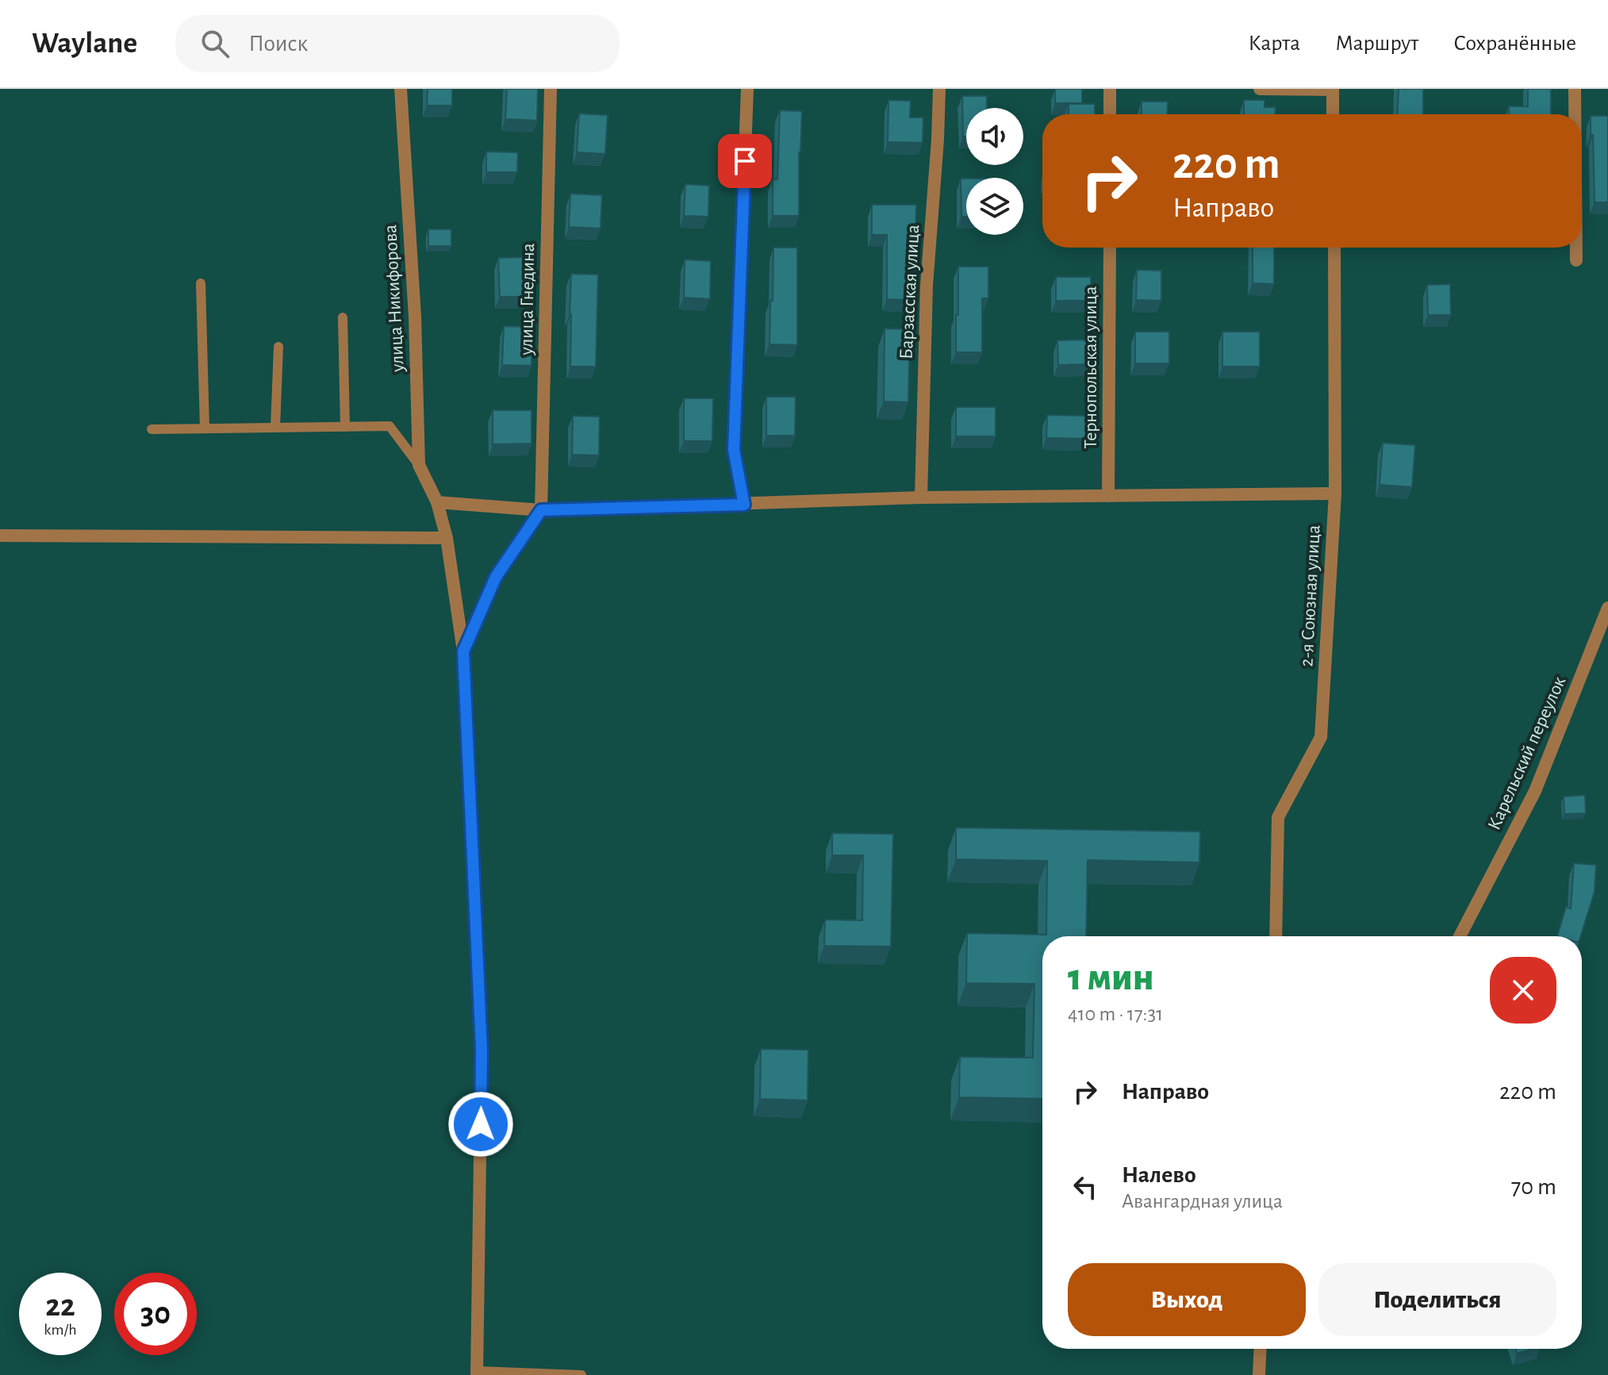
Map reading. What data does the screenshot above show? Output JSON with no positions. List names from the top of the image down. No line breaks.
{"streets":{"street":["Барзасская улица","улица Никифорова","улица Гнедина","Тернопольская улица","2-я Союзная улица","Карельский переулок"]},"page":{"header":"Waylane","search":"Поиск","nav":["Карта","Маршрут","Сохранённые"],"turn":["220 m","Направо"],"heading":["1 мин","410 m · 17:31"],"list":[{"name":"Направо","value":"220 m"},{"name":"Налево","note":"Авангардная улица","value":"70 m"}],"buttons":["Выход","Поделиться"],"speed":"22 km/h","limit":"30"}}
